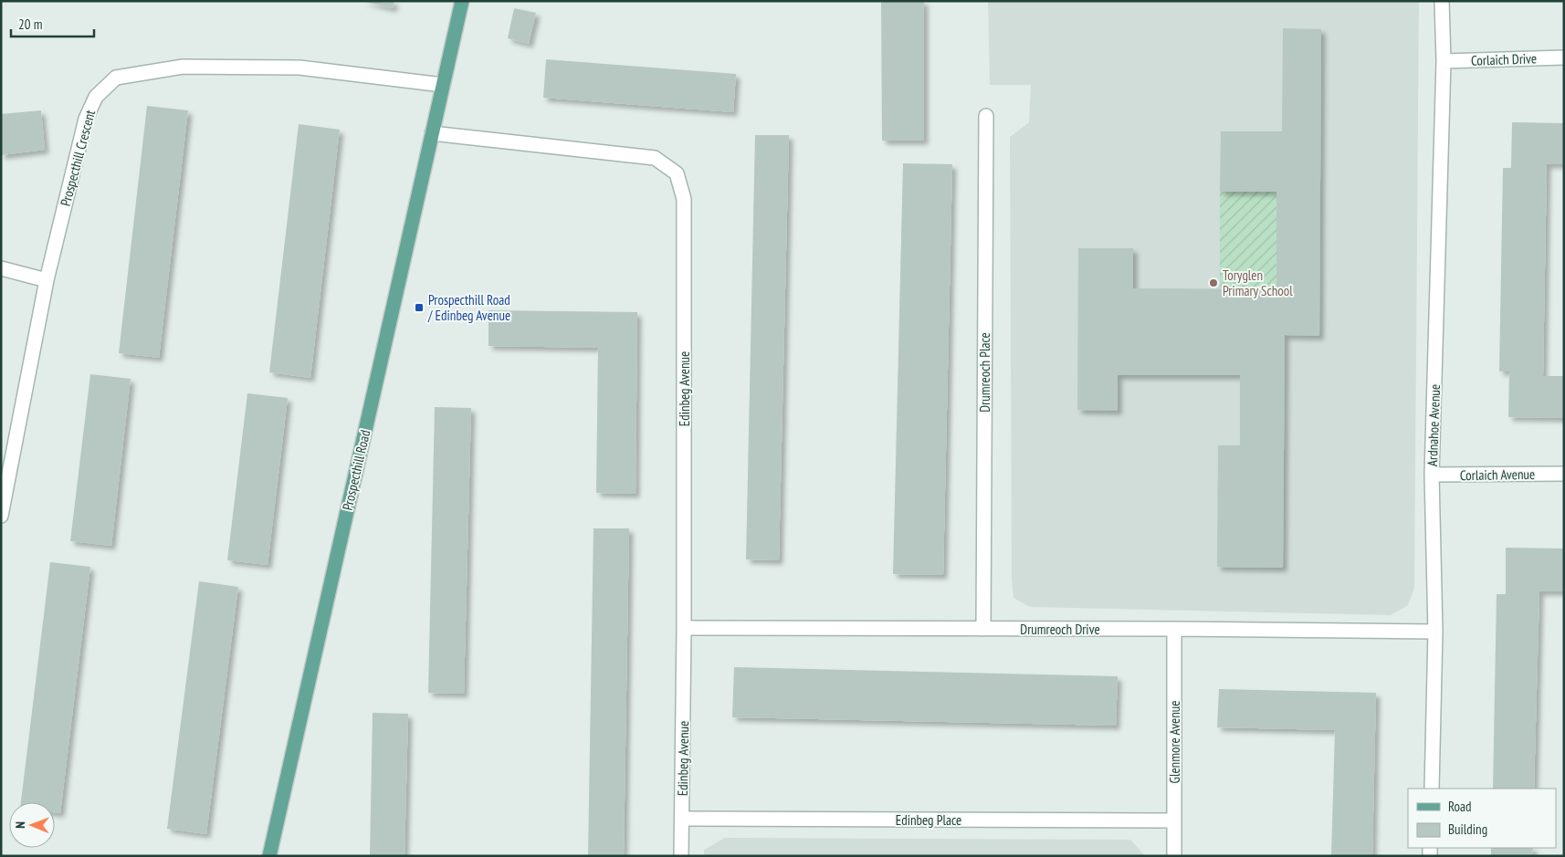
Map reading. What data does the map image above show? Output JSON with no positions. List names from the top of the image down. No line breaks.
{"streets":{"main road":["Prospecthill Road"],"street":["Corlaich Drive","Prospecthill Crescent","Drumreoch Place","Edinbeg Avenue","Ardnahoe Avenue","Corlaich Avenue","Drumreoch Drive","Glenmore Avenue","Edinbeg Place"]},"crossings":[["Corlaich Drive","Ardnahoe Avenue"],["Prospecthill Crescent","Prospecthill Road"],["Drumreoch Place","Drumreoch Drive"],["Edinbeg Avenue","Prospecthill Road"],["Edinbeg Avenue","Drumreoch Drive"],["Edinbeg Avenue","Edinbeg Place"],["Ardnahoe Avenue","Corlaich Avenue"],["Ardnahoe Avenue","Drumreoch Drive"],["Drumreoch Drive","Glenmore Avenue"],["Glenmore Avenue","Edinbeg Place"]],"places":{"other":["Toryglen Primary School"],"transit":["Prospecthill Road / Edinbeg Avenue"]},"legend":["Road","Building"],"scale_bar":"20 m","north":"left"}
